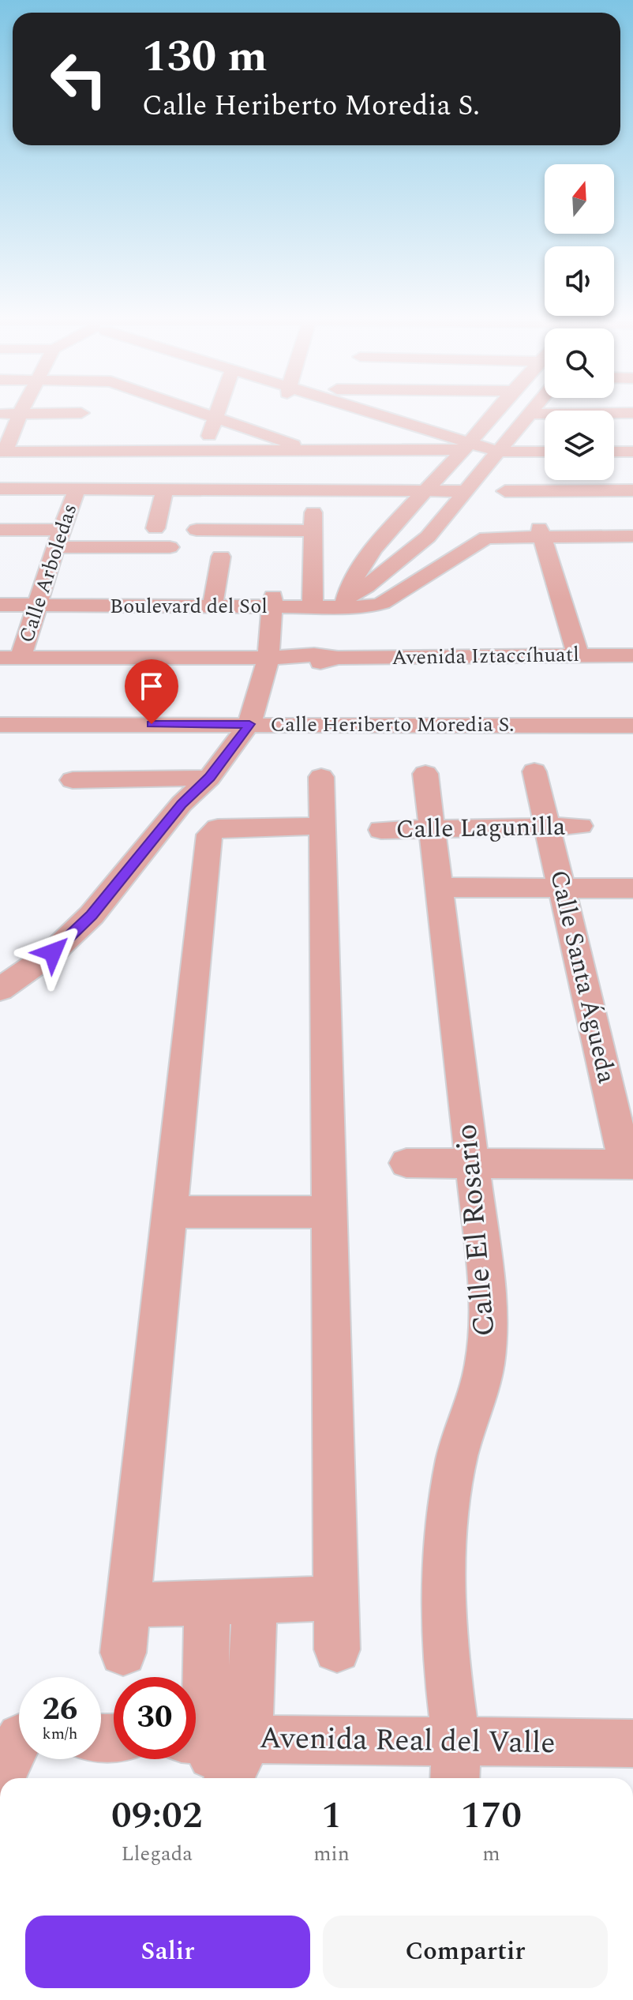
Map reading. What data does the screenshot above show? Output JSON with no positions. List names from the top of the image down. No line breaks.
{"streets":{"street":["Calle Arboledas","Boulevard del Sol","Avenida Iztaccíhuatl","Calle Heriberto Moredia S.","Calle Lagunilla","Calle Santa Águeda","Calle El Rosario","Avenida Real del Valle"]},"crossings":[["Calle Arboledas","Boulevard del Sol"],["Calle Arboledas","Avenida Iztaccíhuatl"],["Calle Lagunilla","Calle Santa Águeda"],["Calle Lagunilla","Calle El Rosario"],["Calle El Rosario","Avenida Real del Valle"]],"north":"top","page":{"turn":["130 m","Calle Heriberto Moredia S."],"speed":"26 km/h","limit":"30","eta":["09:02","Llegada","1","min","170","m"],"buttons":["Salir","Compartir"]}}
